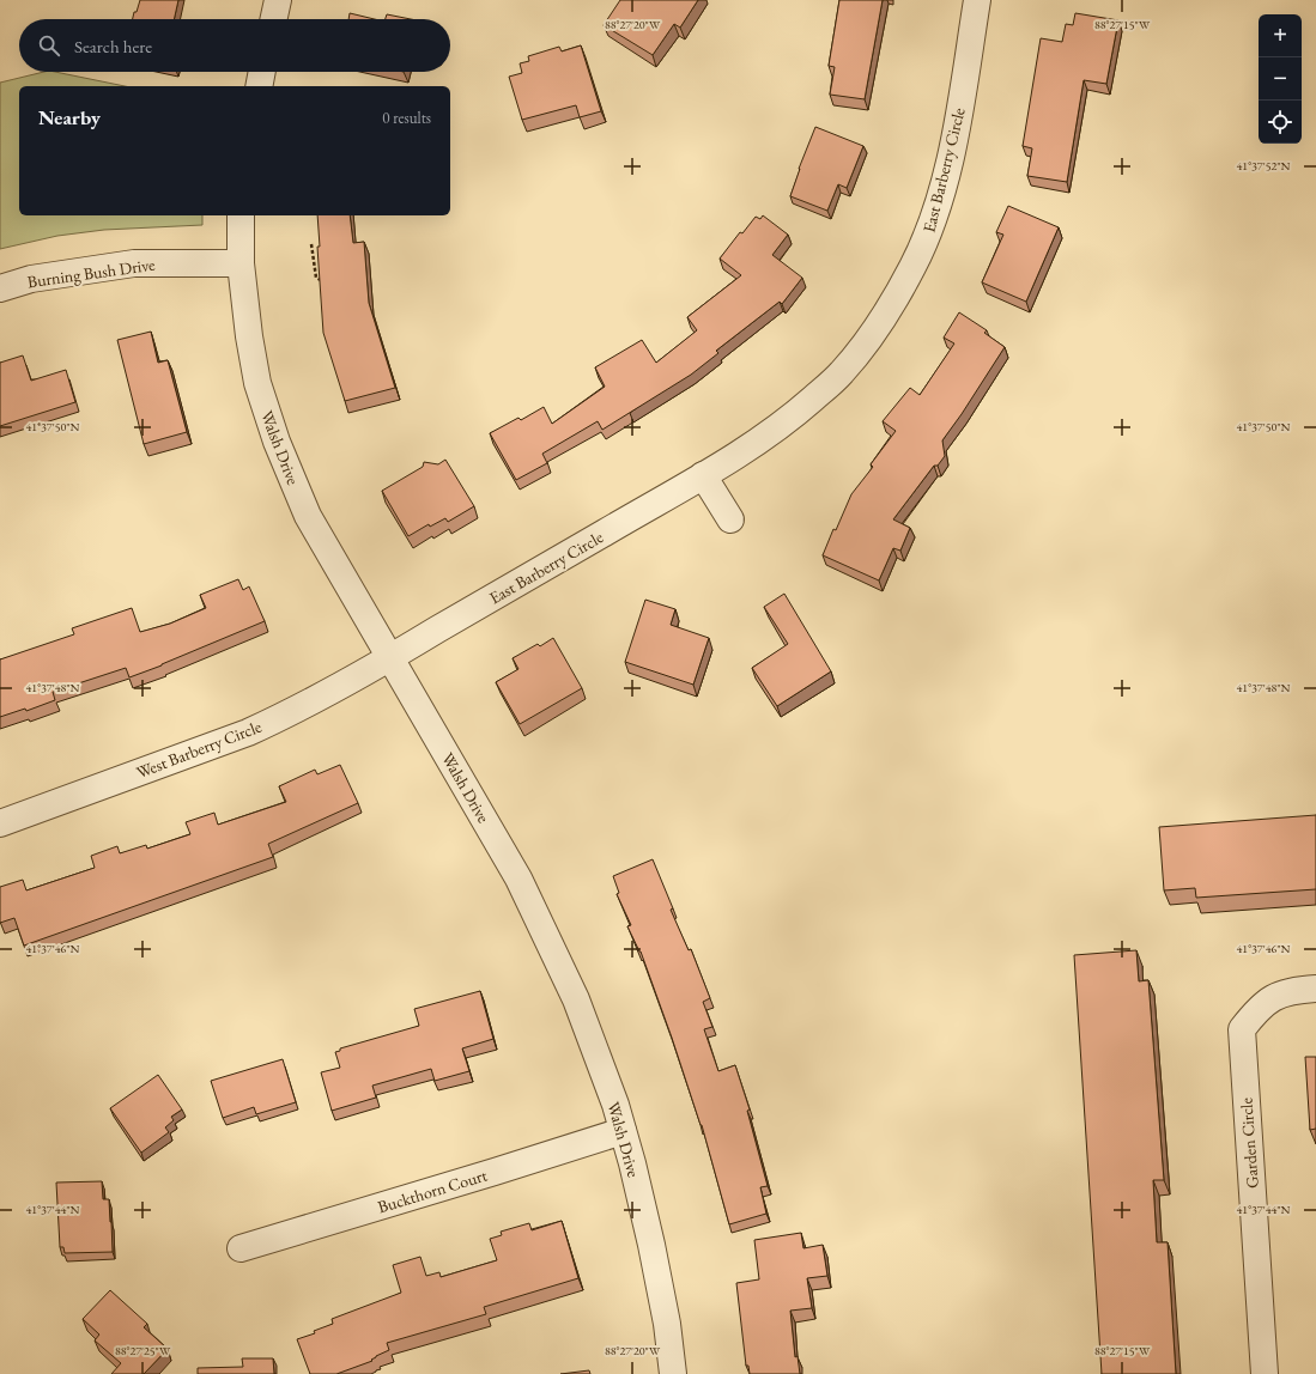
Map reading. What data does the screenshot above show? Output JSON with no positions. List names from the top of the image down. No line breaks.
{"streets":{"street":["East Barberry Circle","Burning Bush Drive","Walsh Drive","West Barberry Circle","Garden Circle","Buckthorn Court"]},"crossings":[["East Barberry Circle","Walsh Drive"],["East Barberry Circle","West Barberry Circle"],["Burning Bush Drive","Walsh Drive"],["Walsh Drive","West Barberry Circle"],["Walsh Drive","Buckthorn Court"]],"page":{"map_buttons":["+","−"],"search":"Search here","heading":["Nearby","0 results"]},"coordinates":["88°27'20\"W","88°27'15\"W","41°37'52\"N","41°37'50\"N","41°37'48\"N","41°37'46\"N","41°37'44\"N","88°27'25\"W"]}
